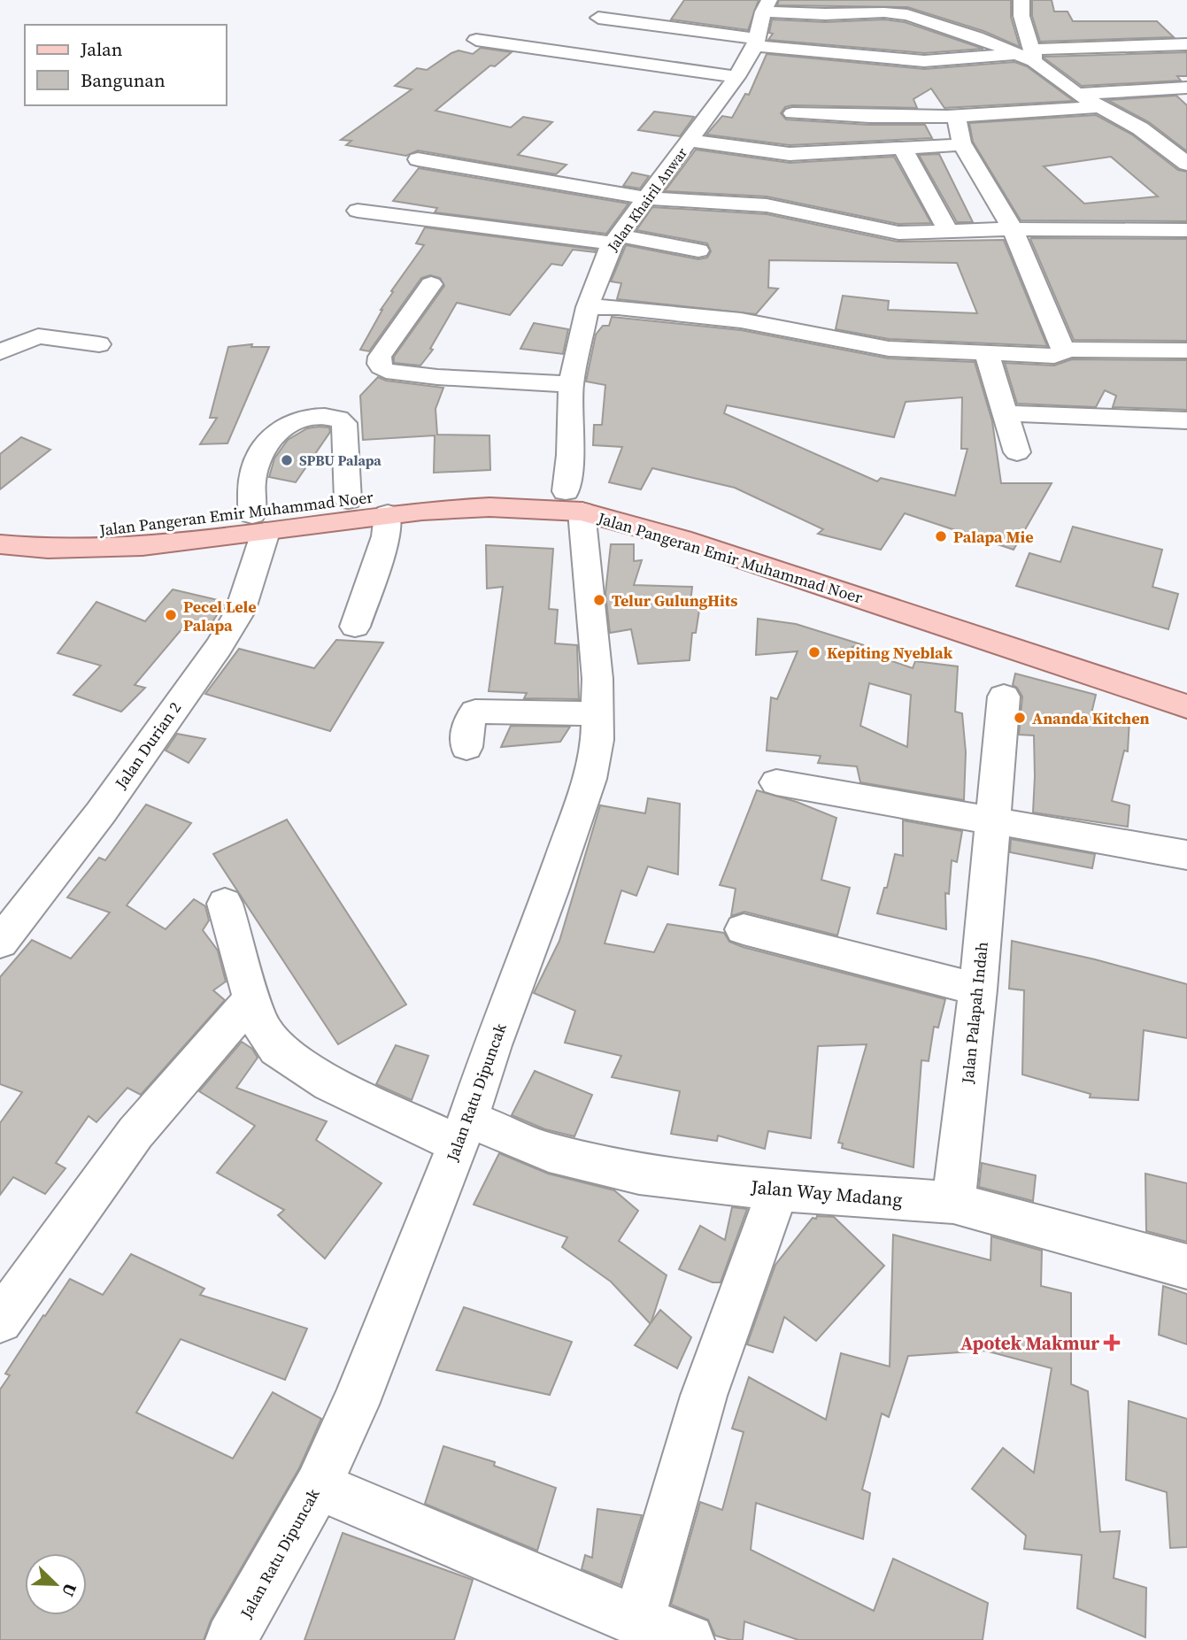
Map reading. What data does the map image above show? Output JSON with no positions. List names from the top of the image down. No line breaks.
{"streets":{"main road":["Jalan Pangeran Emir Muhammad Noer"],"street":["Jalan Khairil Anwar","Jalan Durian 2","Jalan Palapah Indah","Jalan Ratu Dipuncak","Jalan Way Madang"]},"crossings":[["Jalan Khairil Anwar","Jalan Pangeran Emir Muhammad Noer"],["Jalan Khairil Anwar","Jalan Ratu Dipuncak"],["Jalan Pangeran Emir Muhammad Noer","Jalan Durian 2"],["Jalan Pangeran Emir Muhammad Noer","Jalan Ratu Dipuncak"],["Jalan Palapah Indah","Jalan Way Madang"],["Jalan Ratu Dipuncak","Jalan Way Madang"]],"places":{"other":["SPBU Palapa","Palapa Mie","Telur GulungHits","Pecel Lele Palapa","Kepiting Nyeblak","Ananda Kitchen"],"health":["Apotek Makmur"]},"legend":["Jalan","Bangunan"],"north":"bottom right"}
